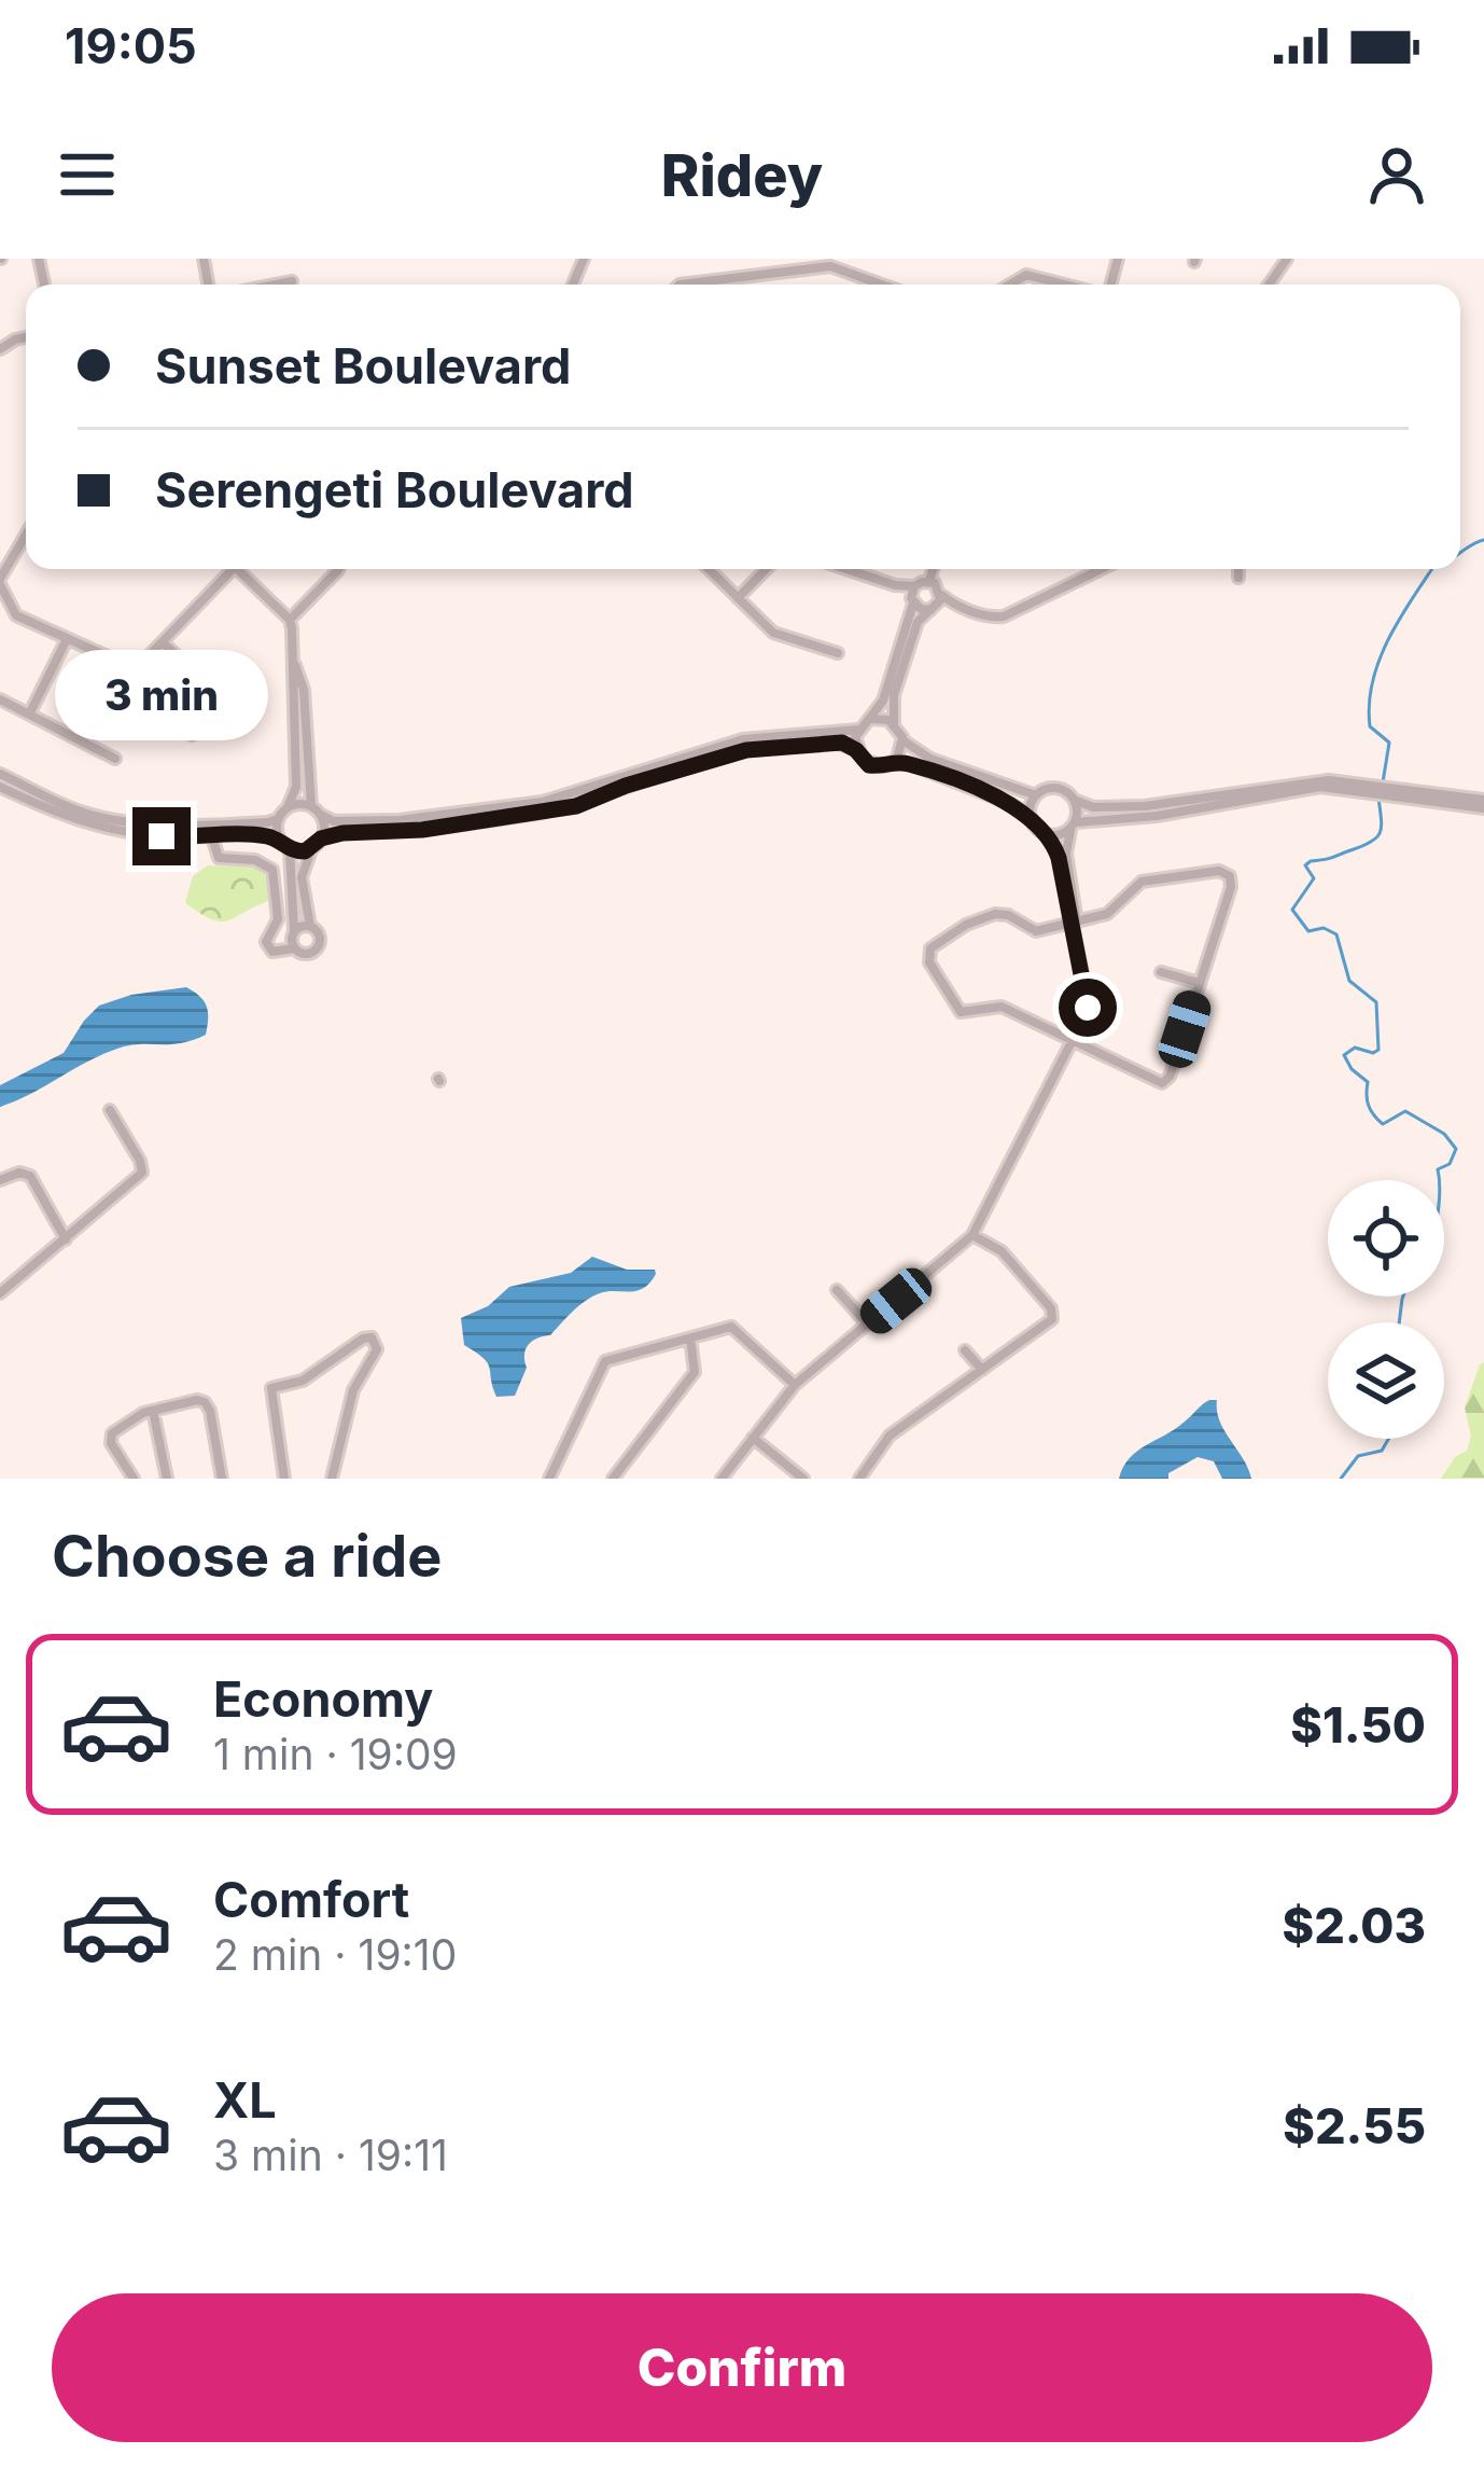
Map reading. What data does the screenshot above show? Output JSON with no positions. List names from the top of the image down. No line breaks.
{"page":{"status":"19:05","header":"Ridey","banner":["Sunset Boulevard","Serengeti Boulevard"],"bubble":"3 min","heading":"Choose a ride","list":[{"name":"Economy","note":"1 min · 19:09","value":"$1.50"},{"name":"Comfort","note":"2 min · 19:10","value":"$2.03"},{"name":"XL","note":"3 min · 19:11","value":"$2.55"}],"buttons":"Confirm"}}
